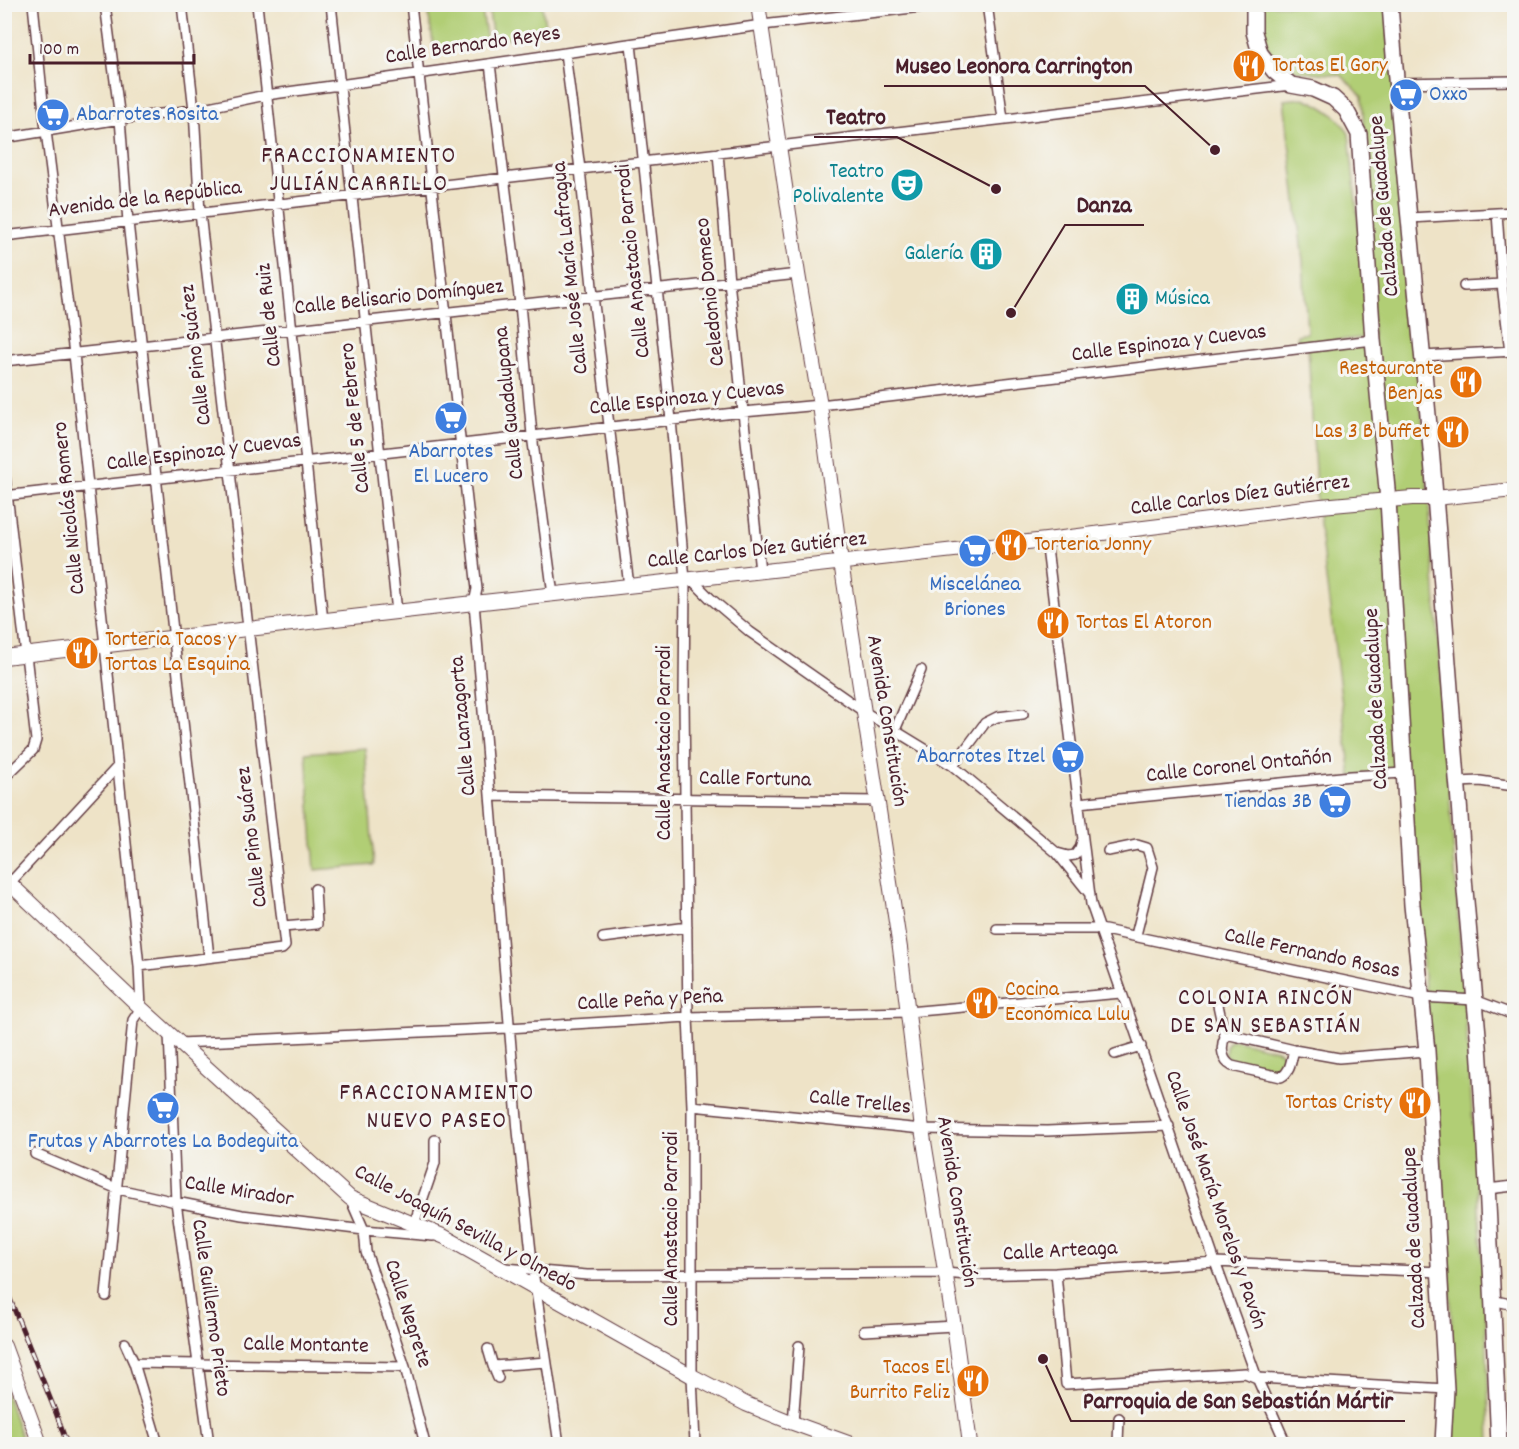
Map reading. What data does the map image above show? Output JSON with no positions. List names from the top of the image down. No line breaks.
{"streets":{"main road":["Calzada de Guadalupe"],"street":["Calle Bernardo Reyes","Avenida de la República","Calle Anastacio Parrodi","Calle José María Lafragua","Celedonio Domeco","Calle Belisario Domínguez","Calle de Ruiz","Calle Espinoza y Cuevas","Calle Pino Suárez","Calle Guadalupana","Calle 5 de Febrero","Calle Carlos Díez Gutiérrez","Calle Nicolás Romero","Avenida Constitución","Calle Lanzagorta","Calle Coronel Ontañón","Calle Fortuna","Calle Fernando Rosas","Calle Peña y Peña","Calle Trelles","Calle Mirador","Calle José María Morelos y Pavón","Calle Joaquín Sevilla y Olmedo","Calle Arteaga","Calle Guillermo Prieto","Calle Negrete","Calle Montante"]},"crossings":[["Calle Bernardo Reyes","Calle Anastacio Parrodi"],["Calle Bernardo Reyes","Calle José María Lafragua"],["Calle Bernardo Reyes","Calle de Ruiz"],["Calle Bernardo Reyes","Calle Pino Suárez"],["Calle Bernardo Reyes","Calle Guadalupana"],["Calle Bernardo Reyes","Calle 5 de Febrero"],["Calle Bernardo Reyes","Calle Nicolás Romero"],["Calle Bernardo Reyes","Avenida Constitución"],["Calle Bernardo Reyes","Calle Lanzagorta"],["Avenida de la República","Calzada de Guadalupe"],["Avenida de la República","Calle Anastacio Parrodi"],["Avenida de la República","Calle José María Lafragua"],["Avenida de la República","Celedonio Domeco"],["Avenida de la República","Calle de Ruiz"],["Avenida de la República","Calle Pino Suárez"],["Avenida de la República","Calle Guadalupana"],["Avenida de la República","Calle 5 de Febrero"],["Avenida de la República","Calle Nicolás Romero"],["Avenida de la República","Avenida Constitución"],["Avenida de la República","Calle Lanzagorta"],["Calzada de Guadalupe","Calle Espinoza y Cuevas"],["Calzada de Guadalupe","Calle Carlos Díez Gutiérrez"],["Calzada de Guadalupe","Calle Coronel Ontañón"],["Calzada de Guadalupe","Calle Fernando Rosas"],["Calzada de Guadalupe","Calle Arteaga"],["Calle Anastacio Parrodi","Calle Belisario Domínguez"],["Calle Anastacio Parrodi","Calle Espinoza y Cuevas"],["Calle Anastacio Parrodi","Calle Carlos Díez Gutiérrez"],["Calle Anastacio Parrodi","Calle Fortuna"],["Calle Anastacio Parrodi","Calle Peña y Peña"],["Calle Anastacio Parrodi","Calle Trelles"],["Calle Anastacio Parrodi","Calle Joaquín Sevilla y Olmedo"],["Calle Anastacio Parrodi","Calle Arteaga"],["Calle José María Lafragua","Calle Belisario Domínguez"],["Calle José María Lafragua","Calle Espinoza y Cuevas"],["Calle José María Lafragua","Calle Carlos Díez Gutiérrez"],["Celedonio Domeco","Calle Belisario Domínguez"],["Celedonio Domeco","Calle Espinoza y Cuevas"],["Celedonio Domeco","Calle Carlos Díez Gutiérrez"],["Calle Belisario Domínguez","Calle de Ruiz"],["Calle Belisario Domínguez","Calle Pino Suárez"],["Calle Belisario Domínguez","Calle Guadalupana"],["Calle Belisario Domínguez","Calle 5 de Febrero"],["Calle Belisario Domínguez","Calle Nicolás Romero"],["Calle Belisario Domínguez","Avenida Constitución"],["Calle Belisario Domínguez","Calle Lanzagorta"],["Calle de Ruiz","Calle Espinoza y Cuevas"],["Calle de Ruiz","Calle Carlos Díez Gutiérrez"],["Calle Espinoza y Cuevas","Calle Pino Suárez"],["Calle Espinoza y Cuevas","Calle Guadalupana"],["Calle Espinoza y Cuevas","Calle 5 de Febrero"],["Calle Espinoza y Cuevas","Calle Nicolás Romero"],["Calle Espinoza y Cuevas","Avenida Constitución"],["Calle Espinoza y Cuevas","Calle Lanzagorta"],["Calle Pino Suárez","Calle Carlos Díez Gutiérrez"],["Calle Guadalupana","Calle Carlos Díez Gutiérrez"],["Calle 5 de Febrero","Calle Carlos Díez Gutiérrez"],["Calle Carlos Díez Gutiérrez","Calle Nicolás Romero"],["Calle Carlos Díez Gutiérrez","Avenida Constitución"],["Calle Carlos Díez Gutiérrez","Calle Lanzagorta"],["Calle Carlos Díez Gutiérrez","Calle José María Morelos y Pavón"],["Calle Nicolás Romero","Calle Joaquín Sevilla y Olmedo"],["Avenida Constitución","Calle Fortuna"],["Avenida Constitución","Calle Peña y Peña"],["Avenida Constitución","Calle Trelles"],["Avenida Constitución","Calle Arteaga"],["Calle Lanzagorta","Calle Fortuna"],["Calle Lanzagorta","Calle Peña y Peña"],["Calle Lanzagorta","Calle Joaquín Sevilla y Olmedo"],["Calle Lanzagorta","Calle Arteaga"],["Calle Coronel Ontañón","Calle José María Morelos y Pavón"],["Calle Fernando Rosas","Calle José María Morelos y Pavón"],["Calle Peña y Peña","Calle José María Morelos y Pavón"],["Calle Peña y Peña","Calle Joaquín Sevilla y Olmedo"],["Calle Trelles","Calle José María Morelos y Pavón"],["Calle Mirador","Calle Joaquín Sevilla y Olmedo"],["Calle Mirador","Calle Guillermo Prieto"],["Calle Mirador","Calle Negrete"],["Calle José María Morelos y Pavón","Calle Arteaga"],["Calle Joaquín Sevilla y Olmedo","Calle Arteaga"],["Calle Joaquín Sevilla y Olmedo","Calle Guillermo Prieto"],["Calle Joaquín Sevilla y Olmedo","Calle Negrete"],["Calle Guillermo Prieto","Calle Montante"],["Calle Negrete","Calle Montante"]],"districts":["FRACCIONAMIENTO JULIÁN CARRILLO","COLONIA RINCÓN DE SAN SEBASTIÁN","FRACCIONAMIENTO NUEVO PASEO"],"places":{"restaurant":["Tortas El Gory","Restaurante Benjas","Las 3 B buffet","Torteria Jonny","Tortas El Atoron","Torteria Tacos y Tortas La Esquina","Cocina Económica Lulu","Tortas Cristy","Tacos El Burrito Feliz"],"supermarket":["Oxxo","Abarrotes Rosita","Abarrotes El Lucero","Miscelánea Briones","Abarrotes Itzel","Tiendas 3B","Frutas y Abarrotes La Bodeguita"],"other":["Museo Leonora Carrington","Teatro","Danza","Parroquia de San Sebastián Mártir"],"theatre":["Teatro Polivalente"],"building":["Galería","Música"]},"scale_bar":"100 m"}
